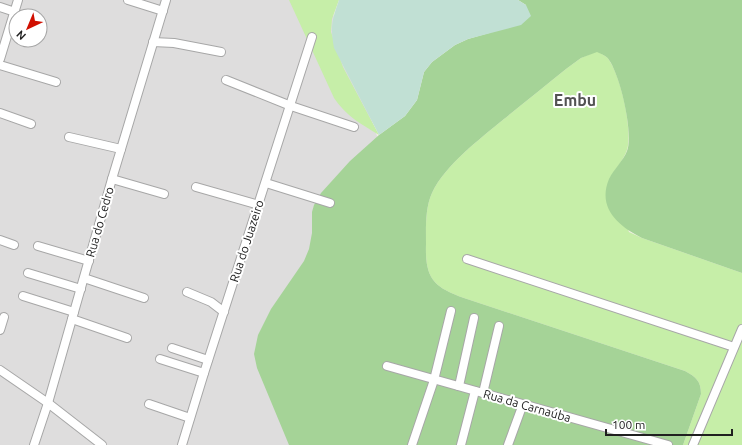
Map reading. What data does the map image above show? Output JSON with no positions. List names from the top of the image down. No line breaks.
{"streets":{"street":["Rua do Cedro","Rua do Juazeiro","Rua da Carnaúba"]},"districts":["Embu"],"scale_bar":"100 m","north":"bottom left"}
